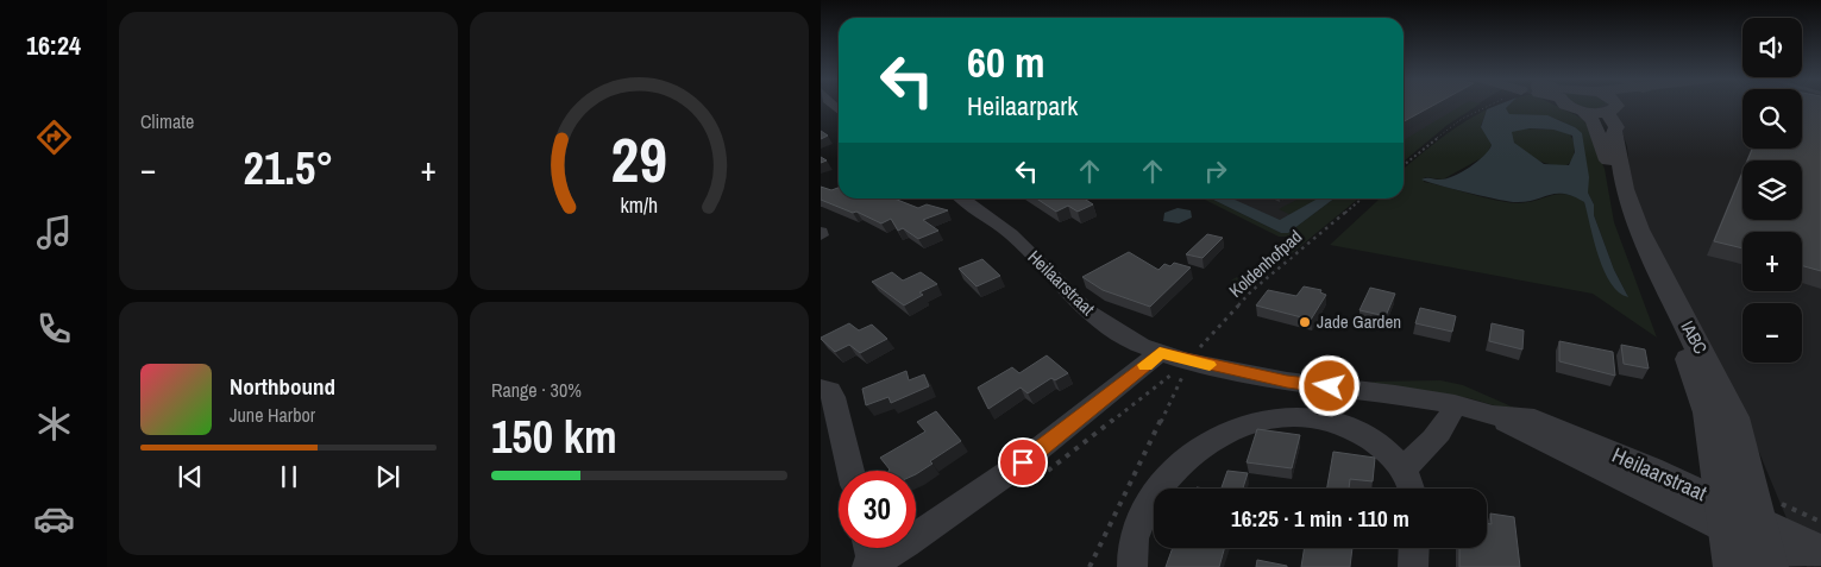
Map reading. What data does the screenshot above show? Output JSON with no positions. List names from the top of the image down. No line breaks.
{"streets":{"street":["Heilaarstraat","IABC"],"path":["Koldenhofpad"]},"crossings":[["Koldenhofpad","Heilaarstraat"],["Heilaarstraat","IABC"]],"places":["Jade Garden"],"page":{"tabs":"16:24","tile":["Climate",["Range · 30%","150 km"]],"map_buttons":["+","−"],"turn":["60 m","Heilaarpark"],"heat":["−","21.5°","+"],"song":["Northbound","June Harbor"],"limit":"30","trip":"16:25 · 1 min · 110 m","gauge":["29","km/h"]}}
